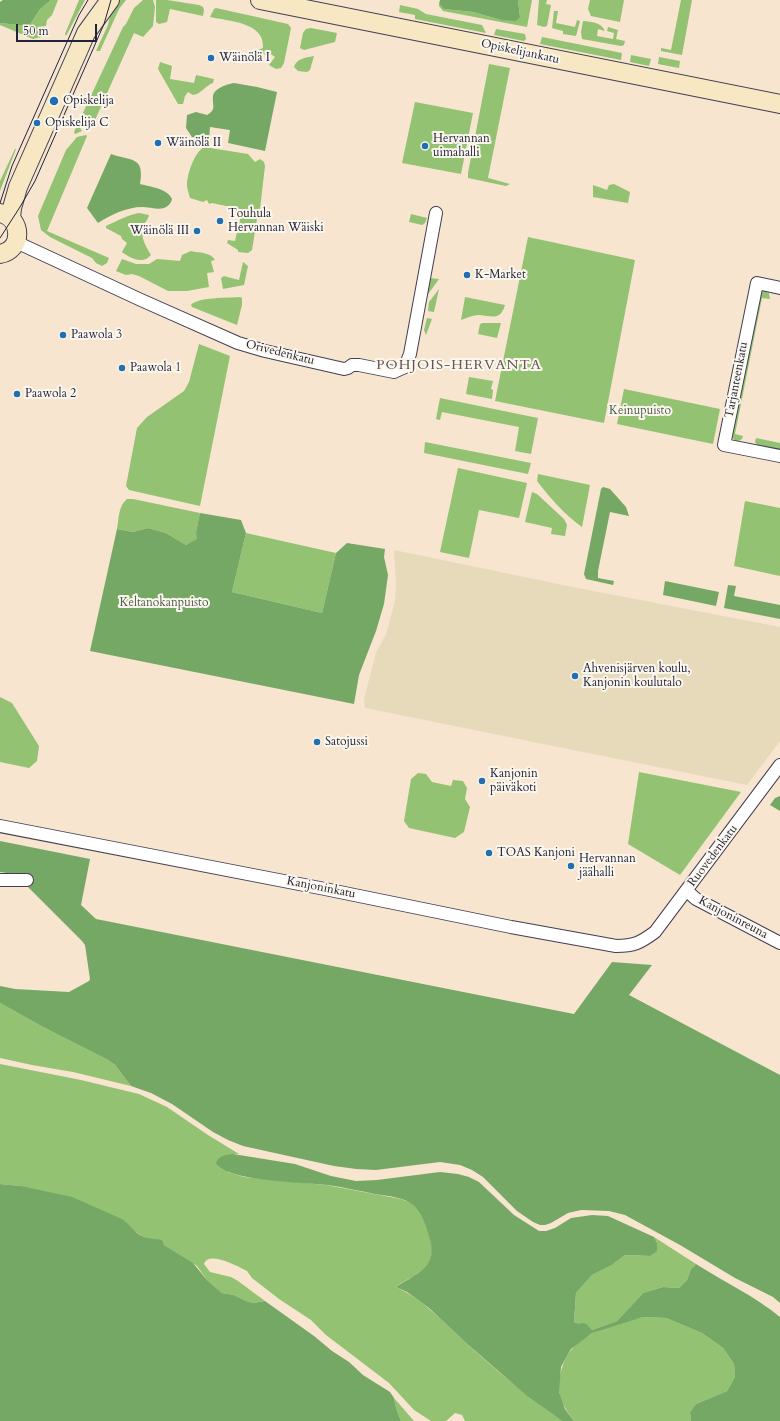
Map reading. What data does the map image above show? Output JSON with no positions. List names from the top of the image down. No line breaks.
{"streets":{"main road":["Opiskelijankatu"],"street":["Orivedenkatu","Tarjanteenkatu","Ruovedenkatu","Kanjoninkatu","Kanjoninreuna"]},"crossings":[["Ruovedenkatu","Kanjoninkatu"],["Ruovedenkatu","Kanjoninreuna"]],"districts":["POHJOIS-HERVANTA"],"parks":["Keinupuisto","Keltanokanpuisto"],"places":["Wäinölä I","Opiskelija","Opiskelija C","Wäinölä II","Hervannan uimahalli","Touhula Hervannan Wäiski","Wäinölä III","K-Market","Paawola 3","Paawola 1","Paawola 2","Ahvenisjärven koulu, Kanjonin koulutalo","Satojussi","Kanjonin päiväkoti","TOAS Kanjoni","Hervannan jäähalli"],"scale_bar":"50 m"}
